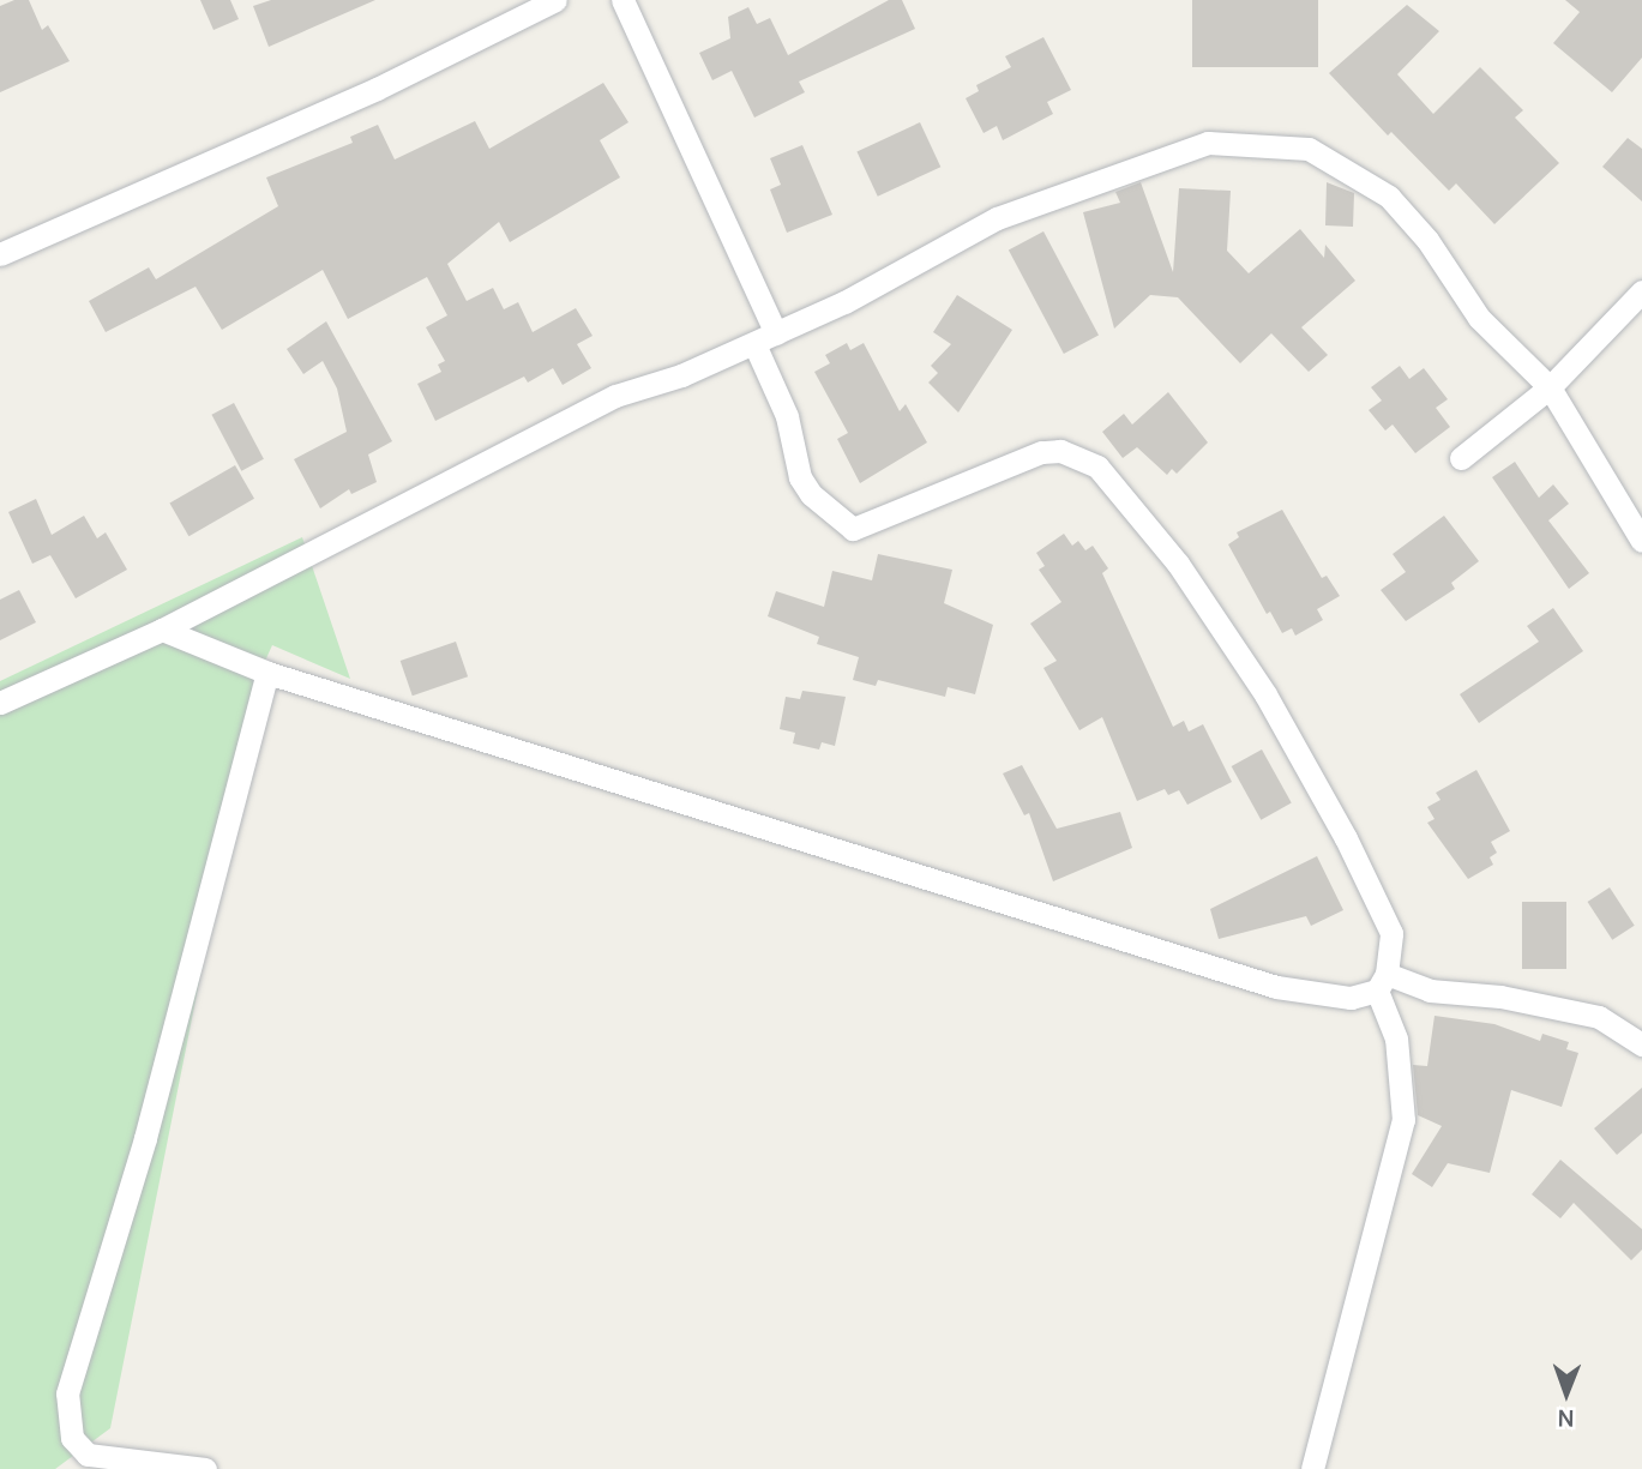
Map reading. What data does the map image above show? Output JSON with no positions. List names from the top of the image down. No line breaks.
{"north":"bottom"}
